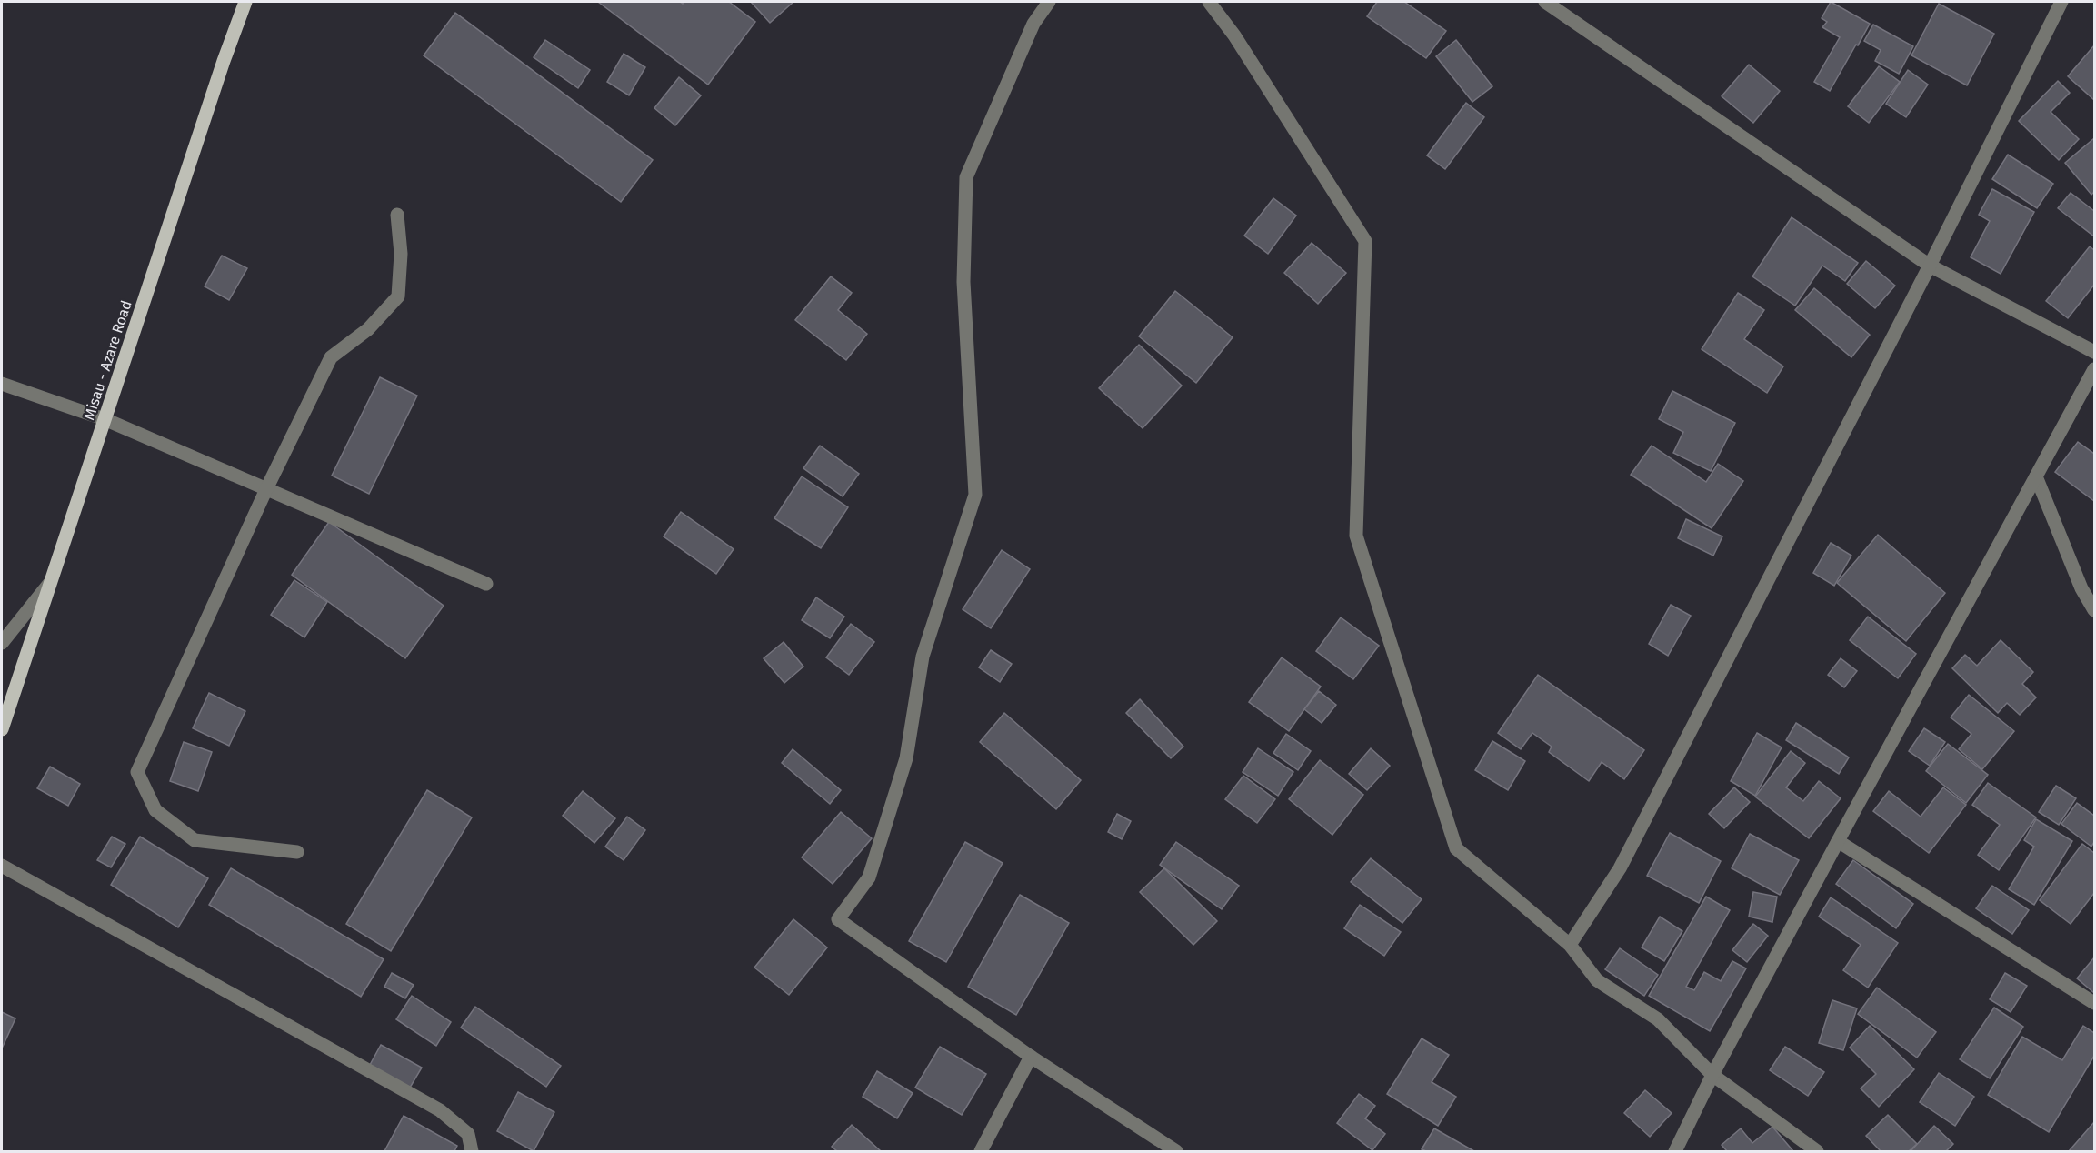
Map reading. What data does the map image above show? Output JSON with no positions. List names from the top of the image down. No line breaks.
{"streets":{"main road":["Misau - Azare Road"]}}
